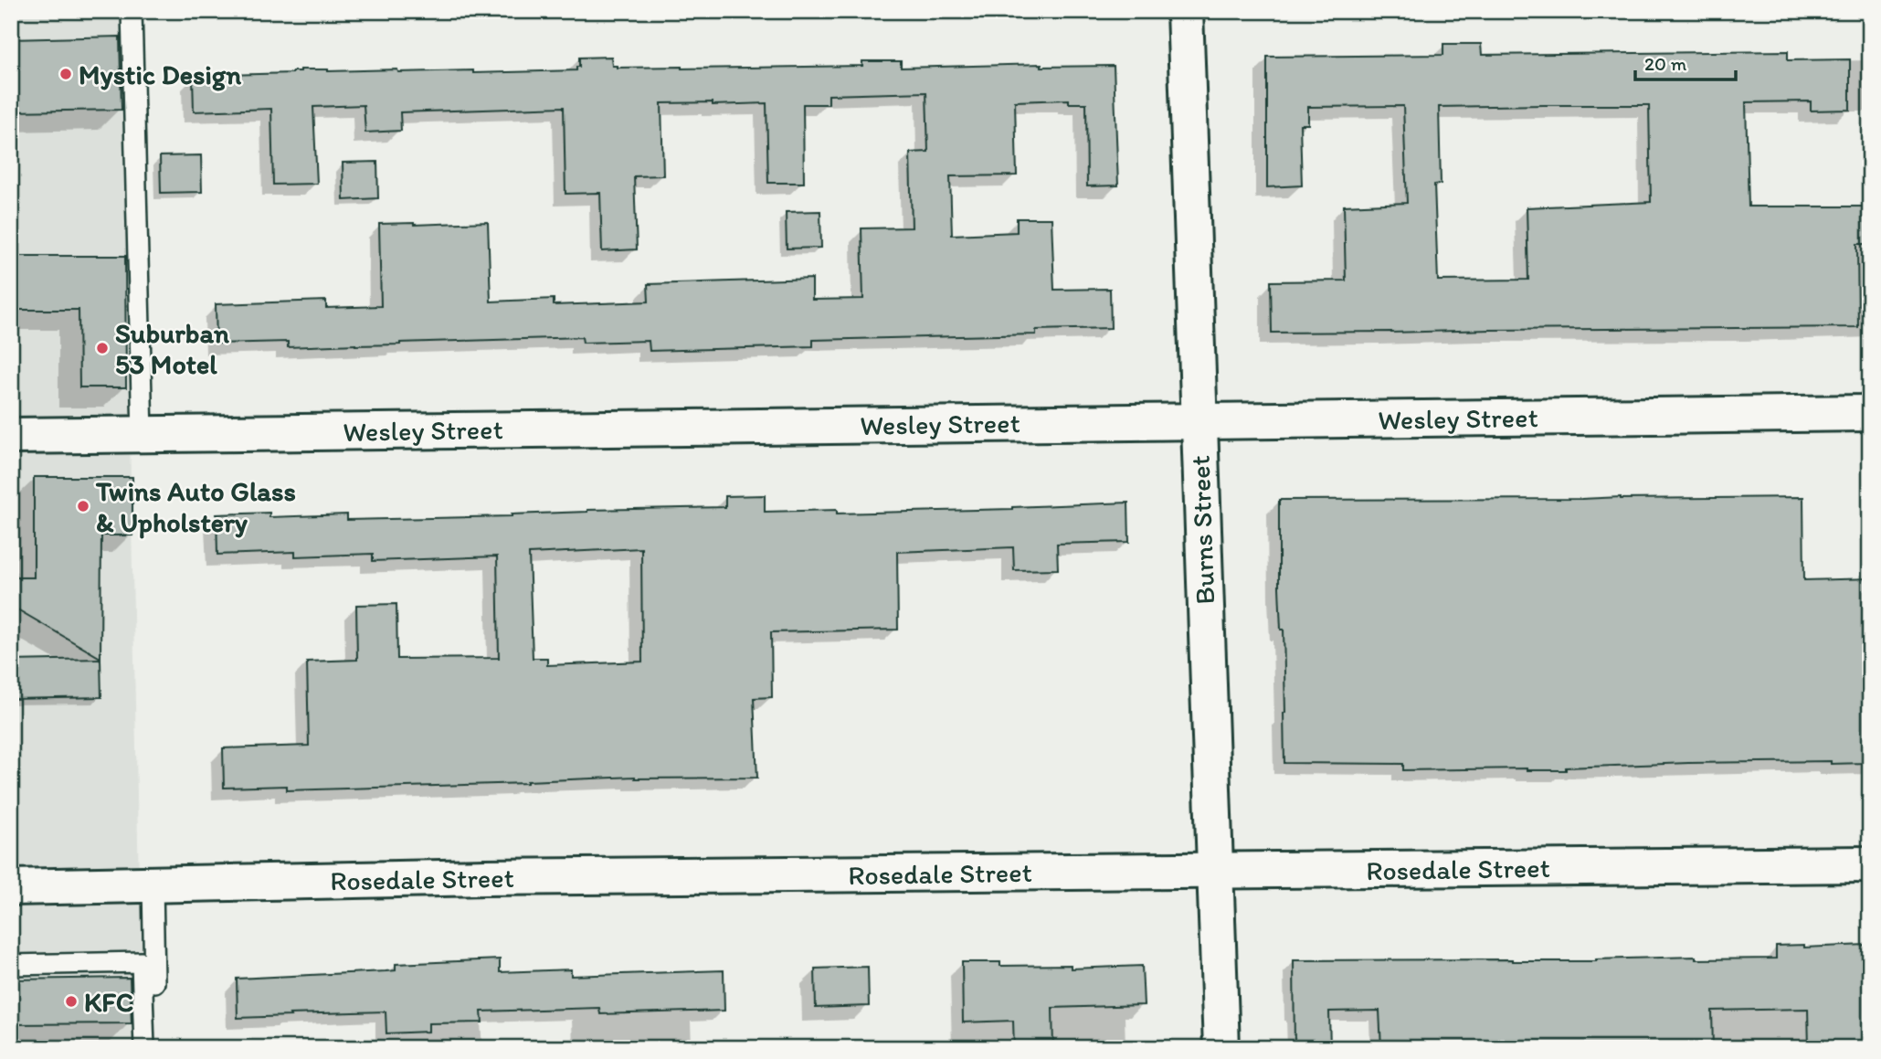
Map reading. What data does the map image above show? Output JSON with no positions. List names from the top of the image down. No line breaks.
{"streets":{"street":["Wesley Street","Burns Street","Rosedale Street"]},"crossings":[["Wesley Street","Burns Street"],["Burns Street","Rosedale Street"]],"places":["Mystic Design","Suburban 53 Motel","Twins Auto Glass & Upholstery","KFC"],"scale_bar":"20 m"}
